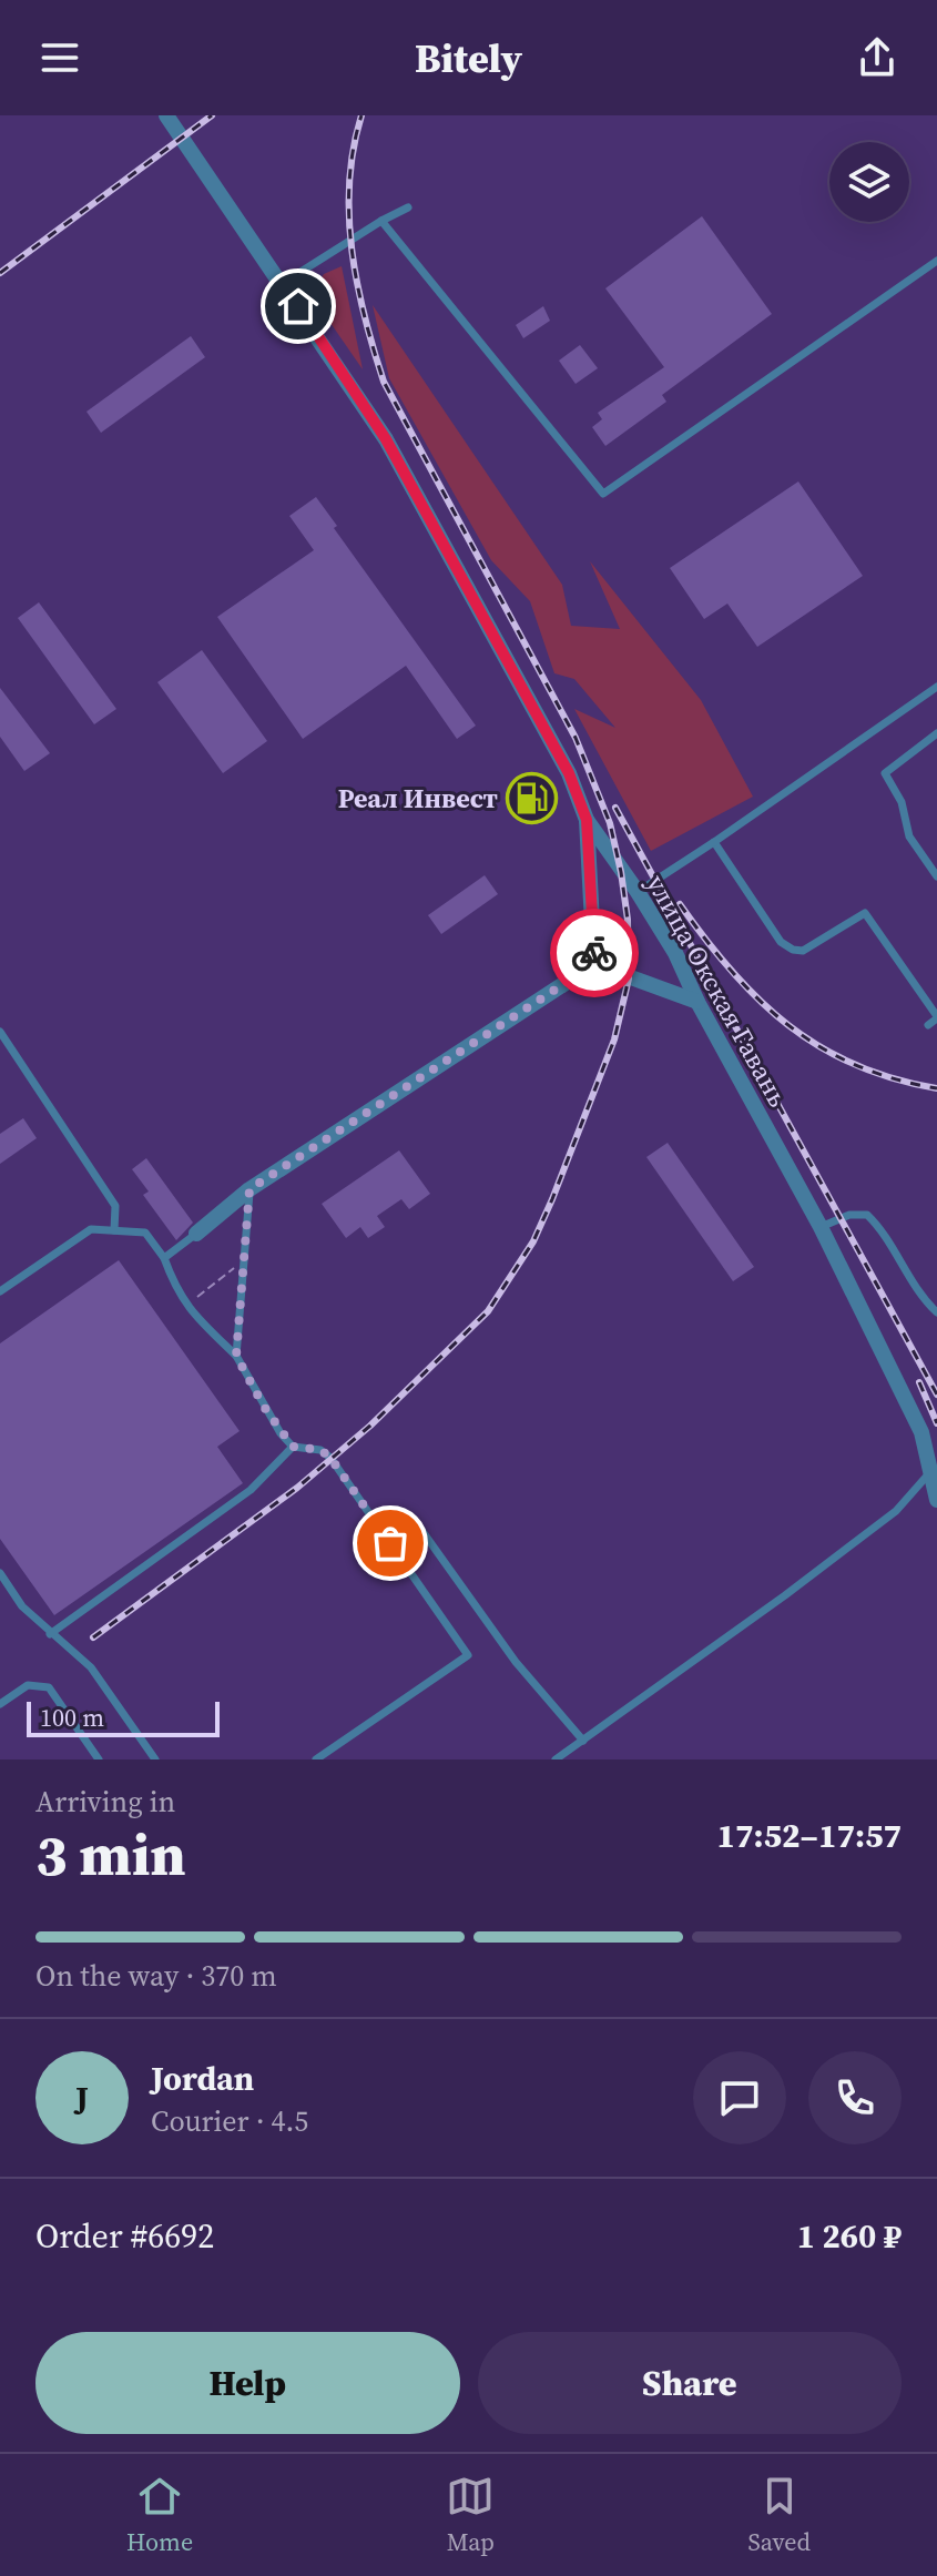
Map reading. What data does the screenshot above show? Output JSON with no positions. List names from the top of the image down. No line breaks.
{"streets":{"street":["улица Окская Гавань"]},"places":{"fuel station":["Реал Инвест"]},"scale_bar":"100 m","page":{"header":"Bitely","scale":"100 m","heading":["3 min","Arriving in","17:52–17:57"],"panel":["Jordan","Courier · 4.5","Order #6692","1 260 ₽"],"bar":"On the way · 370 m","round":"J","buttons":["Help","Share"],"tabs":["Home","Map","Saved"]}}
